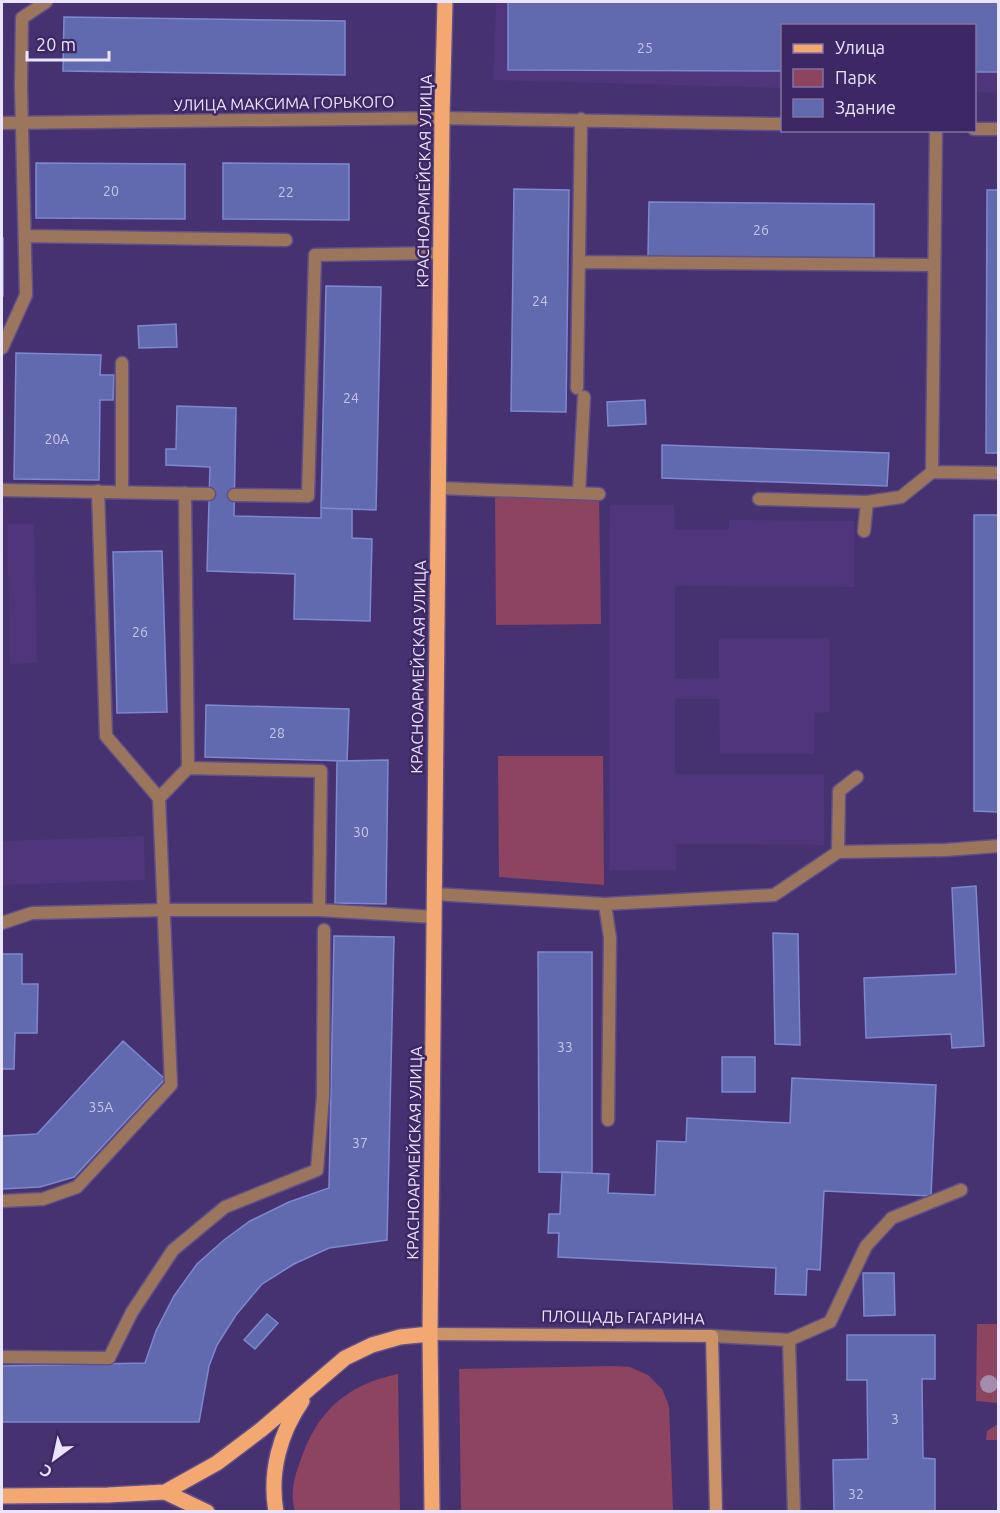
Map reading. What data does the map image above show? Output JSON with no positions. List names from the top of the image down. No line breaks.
{"streets":{"main road":["КРАСНОАРМЕЙСКАЯ УЛИЦА","ПЛОЩАДЬ ГАГАРИНА"],"street":["УЛИЦА МАКСИМА ГОРЬКОГО"]},"crossings":[["УЛИЦА МАКСИМА ГОРЬКОГО","КРАСНОАРМЕЙСКАЯ УЛИЦА"],["КРАСНОАРМЕЙСКАЯ УЛИЦА","ПЛОЩАДЬ ГАГАРИНА"]],"house_numbers":["25","20","22","26","24","24","20А","26","28","30","33","35А","37","3","32"],"legend":["Улица","Парк","Здание"],"scale_bar":"20 m","north":"bottom left"}
